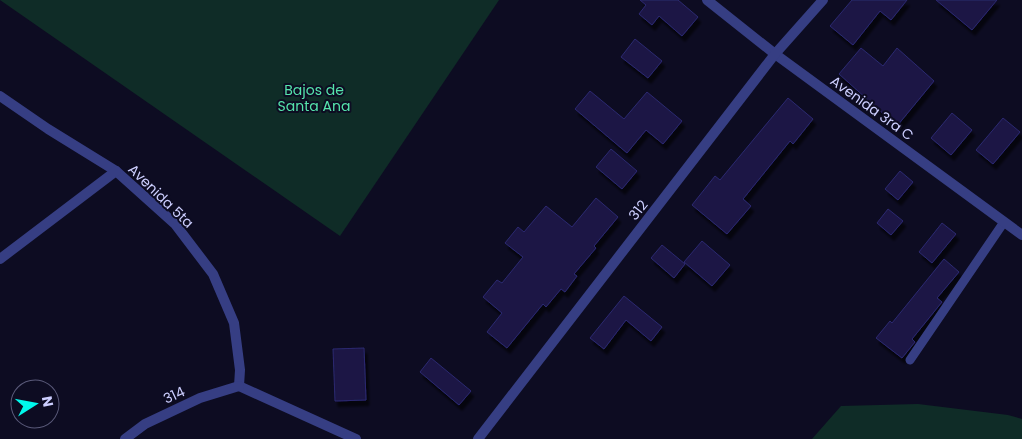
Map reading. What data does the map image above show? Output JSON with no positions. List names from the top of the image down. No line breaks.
{"streets":{"street":["Avenida 3ra C","Avenida 5ta","312","314"]},"crossings":[["Avenida 3ra C","312"],["Avenida 5ta","314"]],"parks":["Bajos de Santa Ana"],"north":"right"}
